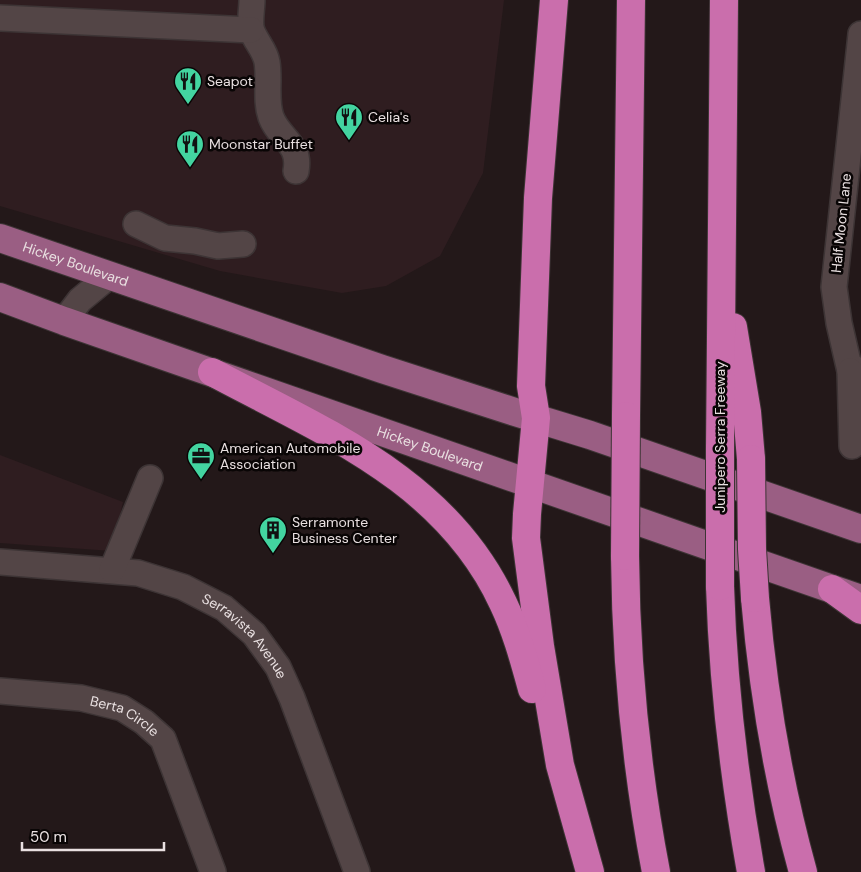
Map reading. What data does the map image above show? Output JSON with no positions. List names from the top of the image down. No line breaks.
{"streets":{"highway":["Junipero Serra Freeway"],"main road":["Hickey Boulevard"],"street":["Half Moon Lane","Serravista Avenue","Berta Circle"]},"places":{"restaurant":["Seapot","Celia's","Moonstar Buffet"],"office":["American Automobile Association"],"building":["Serramonte Business Center"]},"scale_bar":"50 m"}
